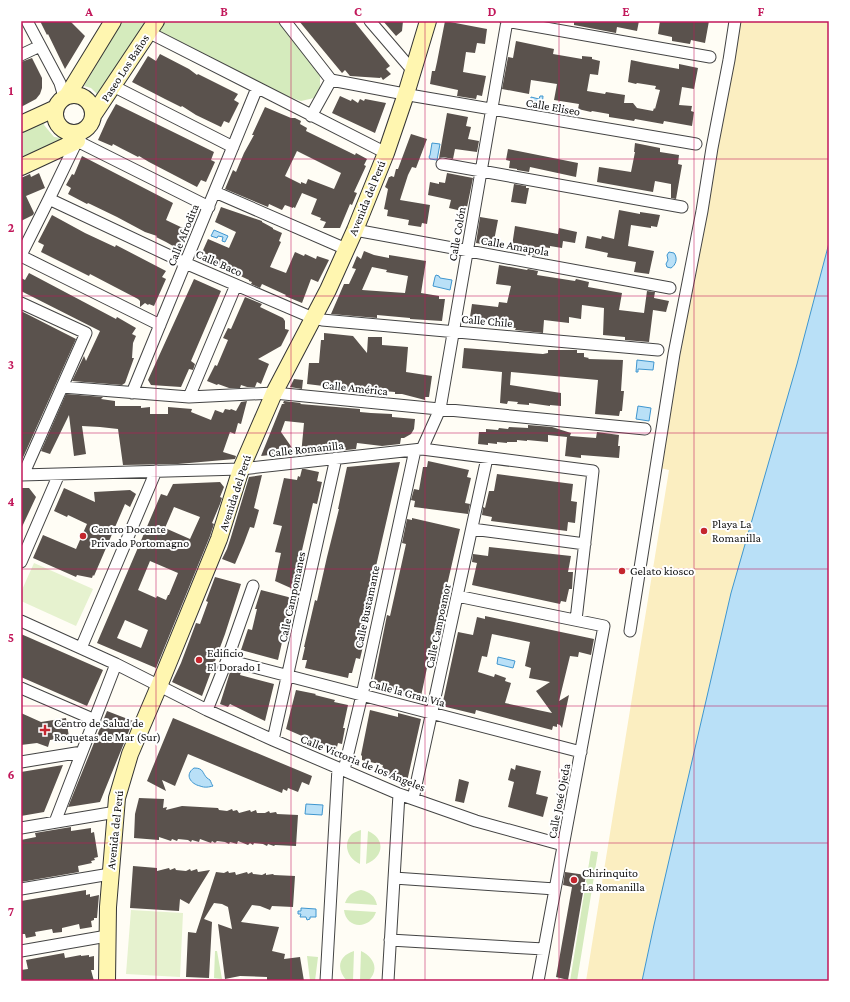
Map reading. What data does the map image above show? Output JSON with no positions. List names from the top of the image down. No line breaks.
{"streets":{"street":["Paseo Los Baños","Calle Eliseo","Avenida del Perú","Calle Colón","Calle Afrodita","Calle Amapola","Calle Baco","Calle Chile","Calle América","Calle Romanilla","Calle Campomanes","Calle Bustamante","Calle Campoamor","Calle la Gran Vía","Calle Victoria de los Ángeles","Calle José Ojeda"]},"crossings":[["Calle Eliseo","Avenida del Perú"],["Calle Eliseo","Calle Colón"],["Avenida del Perú","Calle Amapola"],["Avenida del Perú","Calle Baco"],["Avenida del Perú","Calle Chile"],["Avenida del Perú","Calle América"],["Avenida del Perú","Calle Romanilla"],["Avenida del Perú","Calle Victoria de los Ángeles"],["Calle Colón","Calle Amapola"],["Calle Colón","Calle Chile"],["Calle Colón","Calle América"],["Calle Colón","Calle Romanilla"],["Calle Colón","Calle Bustamante"],["Calle Afrodita","Calle Baco"],["Calle Afrodita","Calle América"],["Calle Baco","Calle Chile"],["Calle Romanilla","Calle Campomanes"],["Calle Romanilla","Calle Bustamante"],["Calle Romanilla","Calle Campoamor"],["Calle Campomanes","Calle la Gran Vía"],["Calle Campomanes","Calle Victoria de los Ángeles"],["Calle Bustamante","Calle la Gran Vía"],["Calle Bustamante","Calle Victoria de los Ángeles"],["Calle Campoamor","Calle la Gran Vía"],["Calle Campoamor","Calle Victoria de los Ángeles"],["Calle la Gran Vía","Calle José Ojeda"],["Calle Victoria de los Ángeles","Calle José Ojeda"]],"places":{"other":["Playa La Romanilla","Centro Docente Privado Portomagno","Gelato kiosco","Edificio El Dorado I","Chirinquito La Romanilla"],"health":["Centro de Salud de Roquetas de Mar (Sur)"]},"grid":{"columns":["A","B","C","D","E","F"],"rows":["1","2","3","4","5","6","7"]}}
